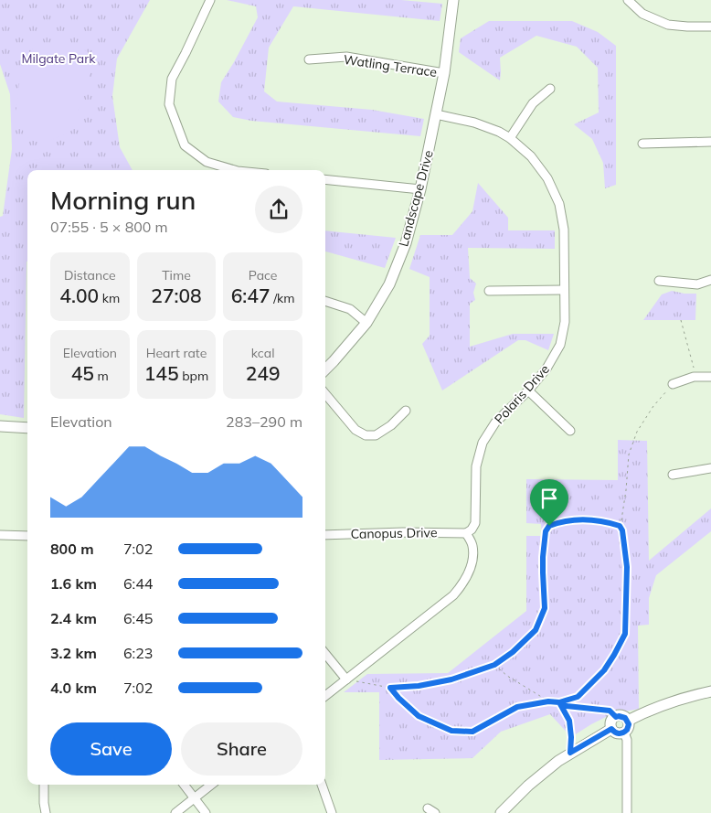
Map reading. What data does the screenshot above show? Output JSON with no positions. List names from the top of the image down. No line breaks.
{"streets":{"street":["Watling Terrace","Landscape Drive","Polaris Drive","Canopus Drive"]},"crossings":[["Watling Terrace","Landscape Drive"],["Landscape Drive","Polaris Drive"],["Polaris Drive","Canopus Drive"]],"parks":["Milgate Park"],"page":{"heading":["Morning run","07:55 · 5 × 800 m"],"stats":[["Distance","4.00 km"],["Time","27:08"],["Pace","6:47 /km"],["Elevation","45 m"],["Heart rate","145 bpm"],["kcal","249"]],"chart":["Elevation","283–290 m"],"list":[{"name":"800 m","note":"7:02"},{"name":"1.6 km","note":"6:44"},{"name":"2.4 km","note":"6:45"},{"name":"3.2 km","note":"6:23"},{"name":"4.0 km","note":"7:02"}],"buttons":["Save","Share"]}}
